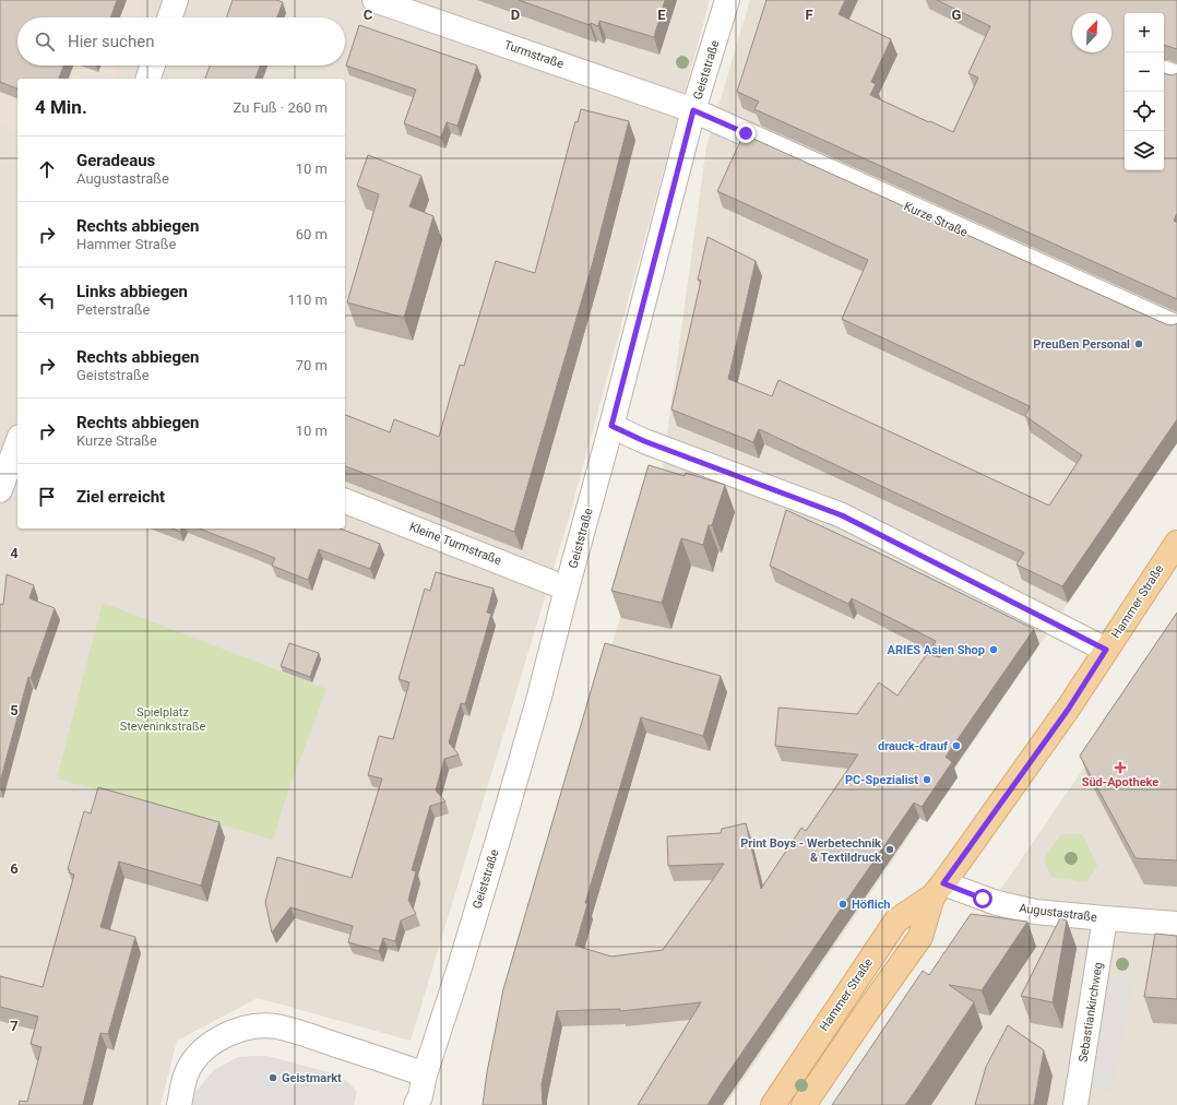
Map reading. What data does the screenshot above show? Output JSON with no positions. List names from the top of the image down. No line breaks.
{"streets":{"main road":["Hammer Straße"],"street":["Turmstraße","Geiststraße","Kurze Straße","Kleine Turmstraße","Augustastraße","Sebastiankirchweg"]},"crossings":[["Turmstraße","Geiststraße"],["Turmstraße","Kurze Straße"],["Geiststraße","Kurze Straße"],["Geiststraße","Kleine Turmstraße"],["Hammer Straße","Augustastraße"],["Augustastraße","Sebastiankirchweg"]],"parks":["Spielplatz Steveninkstraße"],"places":{"other":["Preußen Personal","ARIES Asien Shop","drauck-drauf","PC-Spezialist","Print Boys - Werbetechnik & Textildruck","Höflich","Geistmarkt"],"health":["Süd-Apotheke"]},"north":"top right","page":{"map_buttons":["+","−"],"search":"Hier suchen","heading":["4 Min.","Zu Fuß · 260 m"],"list":[["Geradeaus","Augustastraße","10 m"],["Rechts abbiegen","Hammer Straße","60 m"],["Links abbiegen","Peterstraße","110 m"],["Rechts abbiegen","Geiststraße","70 m"],["Rechts abbiegen","Kurze Straße","10 m"],"Ziel erreicht"]},"grid":{"columns":["C","D","E","F","G"],"rows":["4","5","6","7"]}}
